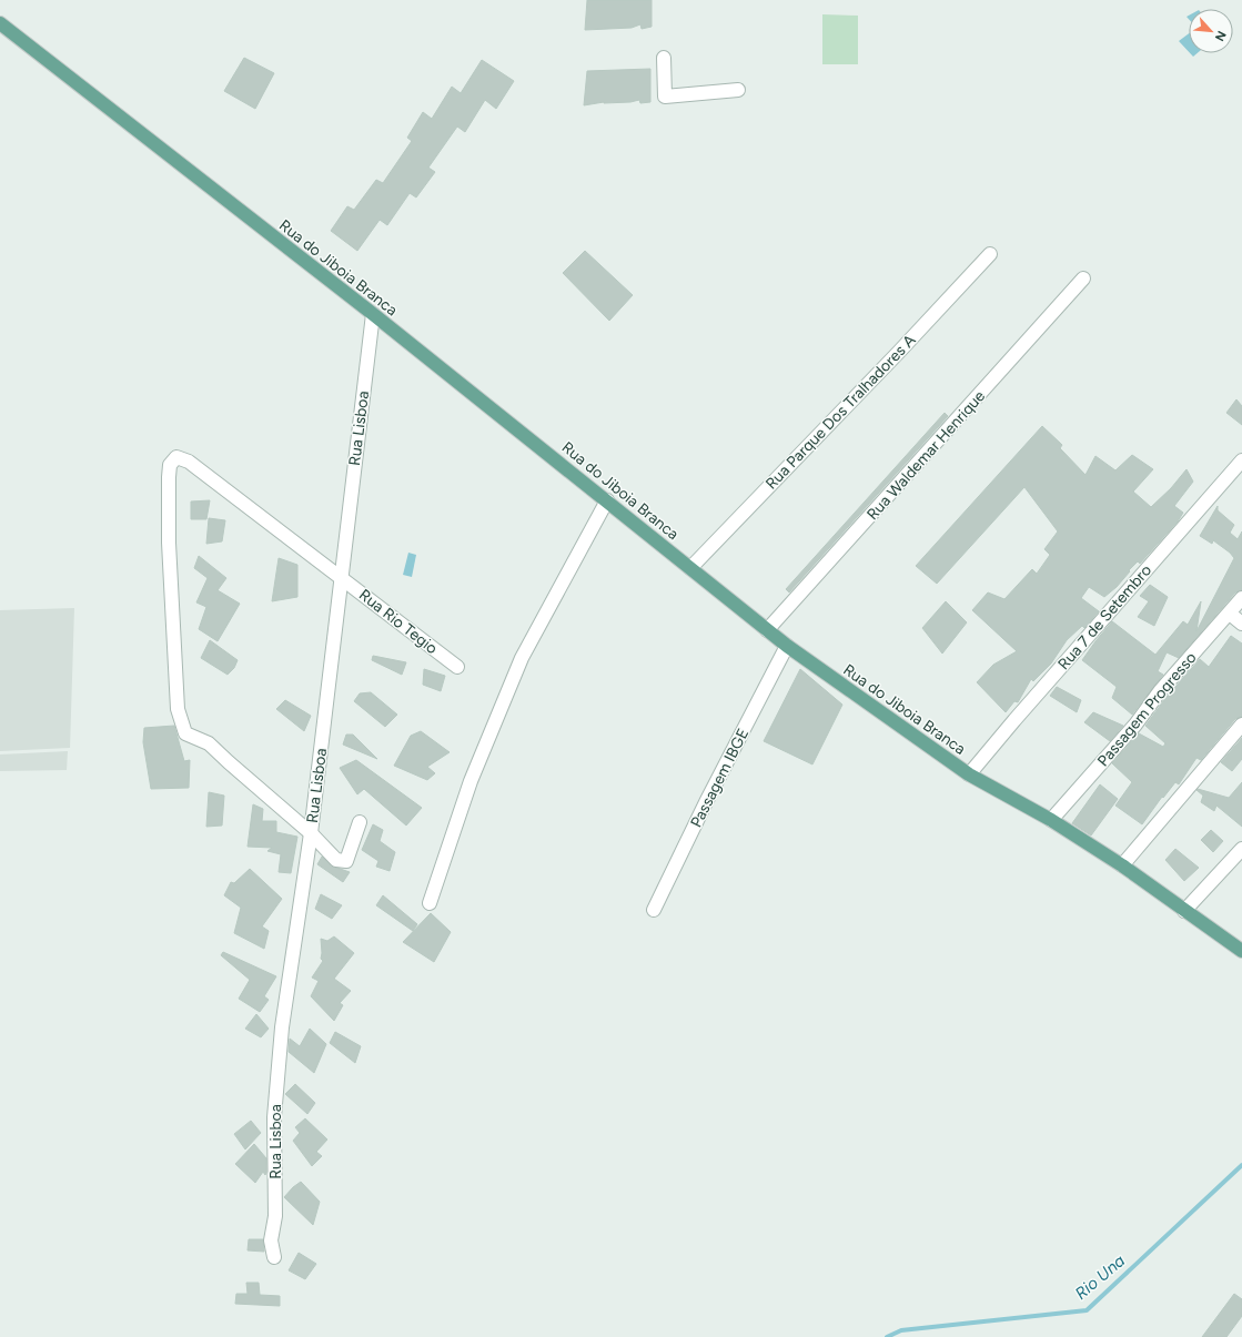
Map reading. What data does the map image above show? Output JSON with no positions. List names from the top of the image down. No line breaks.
{"streets":{"main road":["Rua do Jiboia Branca"],"street":["Rua Parque Dos Tralhadores A","Rua Lisboa","Rua Waldemar Henrique","Rua 7 de Setembro","Rua Rio Tegio","Passagem Progresso","Passagem IBGE"]},"crossings":[["Rua do Jiboia Branca","Rua Parque Dos Tralhadores A"],["Rua do Jiboia Branca","Rua Lisboa"],["Rua do Jiboia Branca","Rua Waldemar Henrique"],["Rua do Jiboia Branca","Rua 7 de Setembro"],["Rua do Jiboia Branca","Passagem Progresso"],["Rua do Jiboia Branca","Passagem IBGE"],["Rua Lisboa","Rua Rio Tegio"]],"water":["Rio Una"],"north":"bottom right"}
